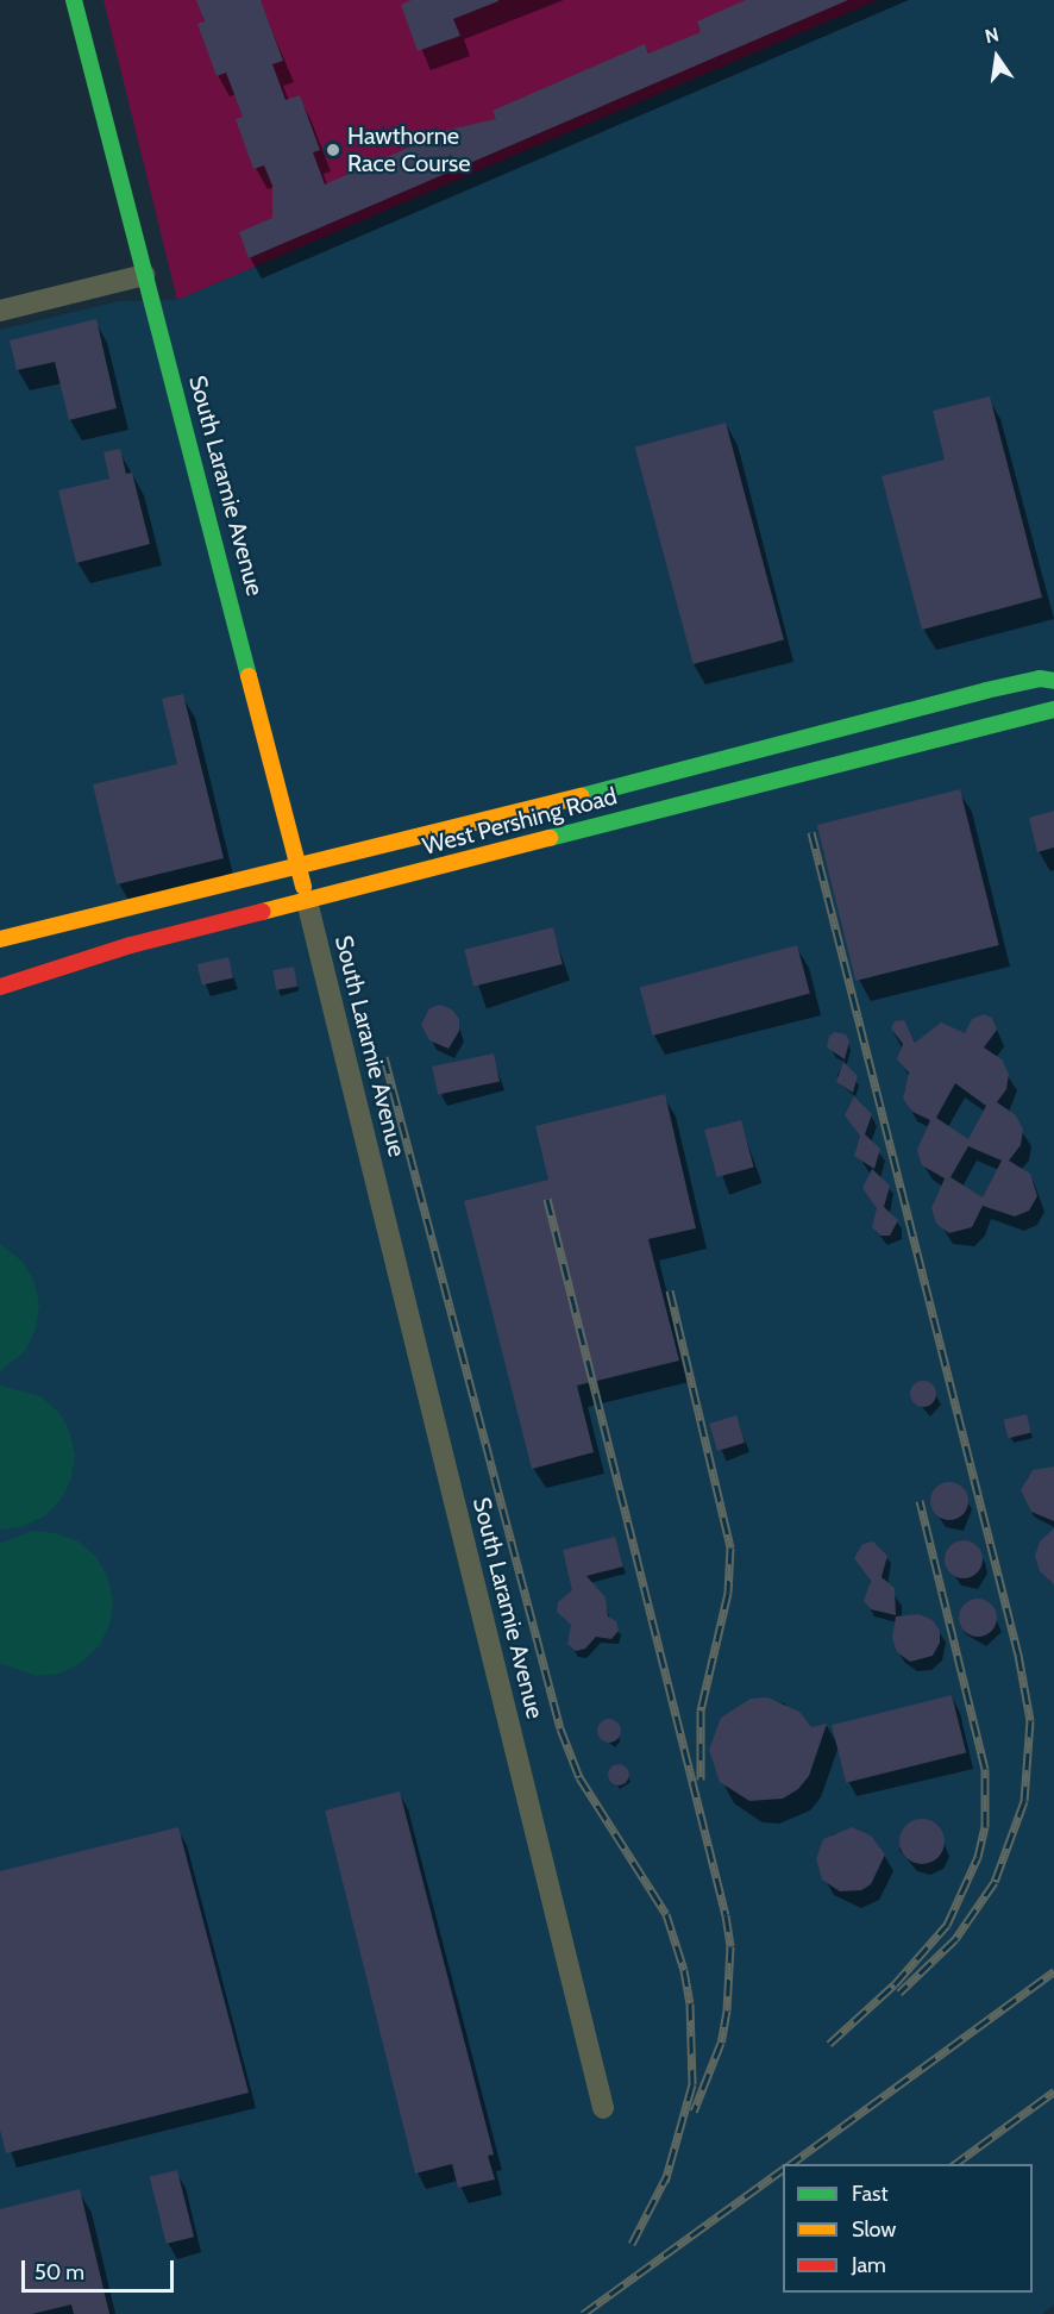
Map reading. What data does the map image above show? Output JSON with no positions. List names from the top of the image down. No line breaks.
{"streets":{"main road":["South Laramie Avenue","West Pershing Road"]},"crossings":[["South Laramie Avenue","West Pershing Road"]],"places":["Hawthorne Race Course"],"legend":["Fast","Slow","Jam"],"scale_bar":"50 m","north":"top"}
